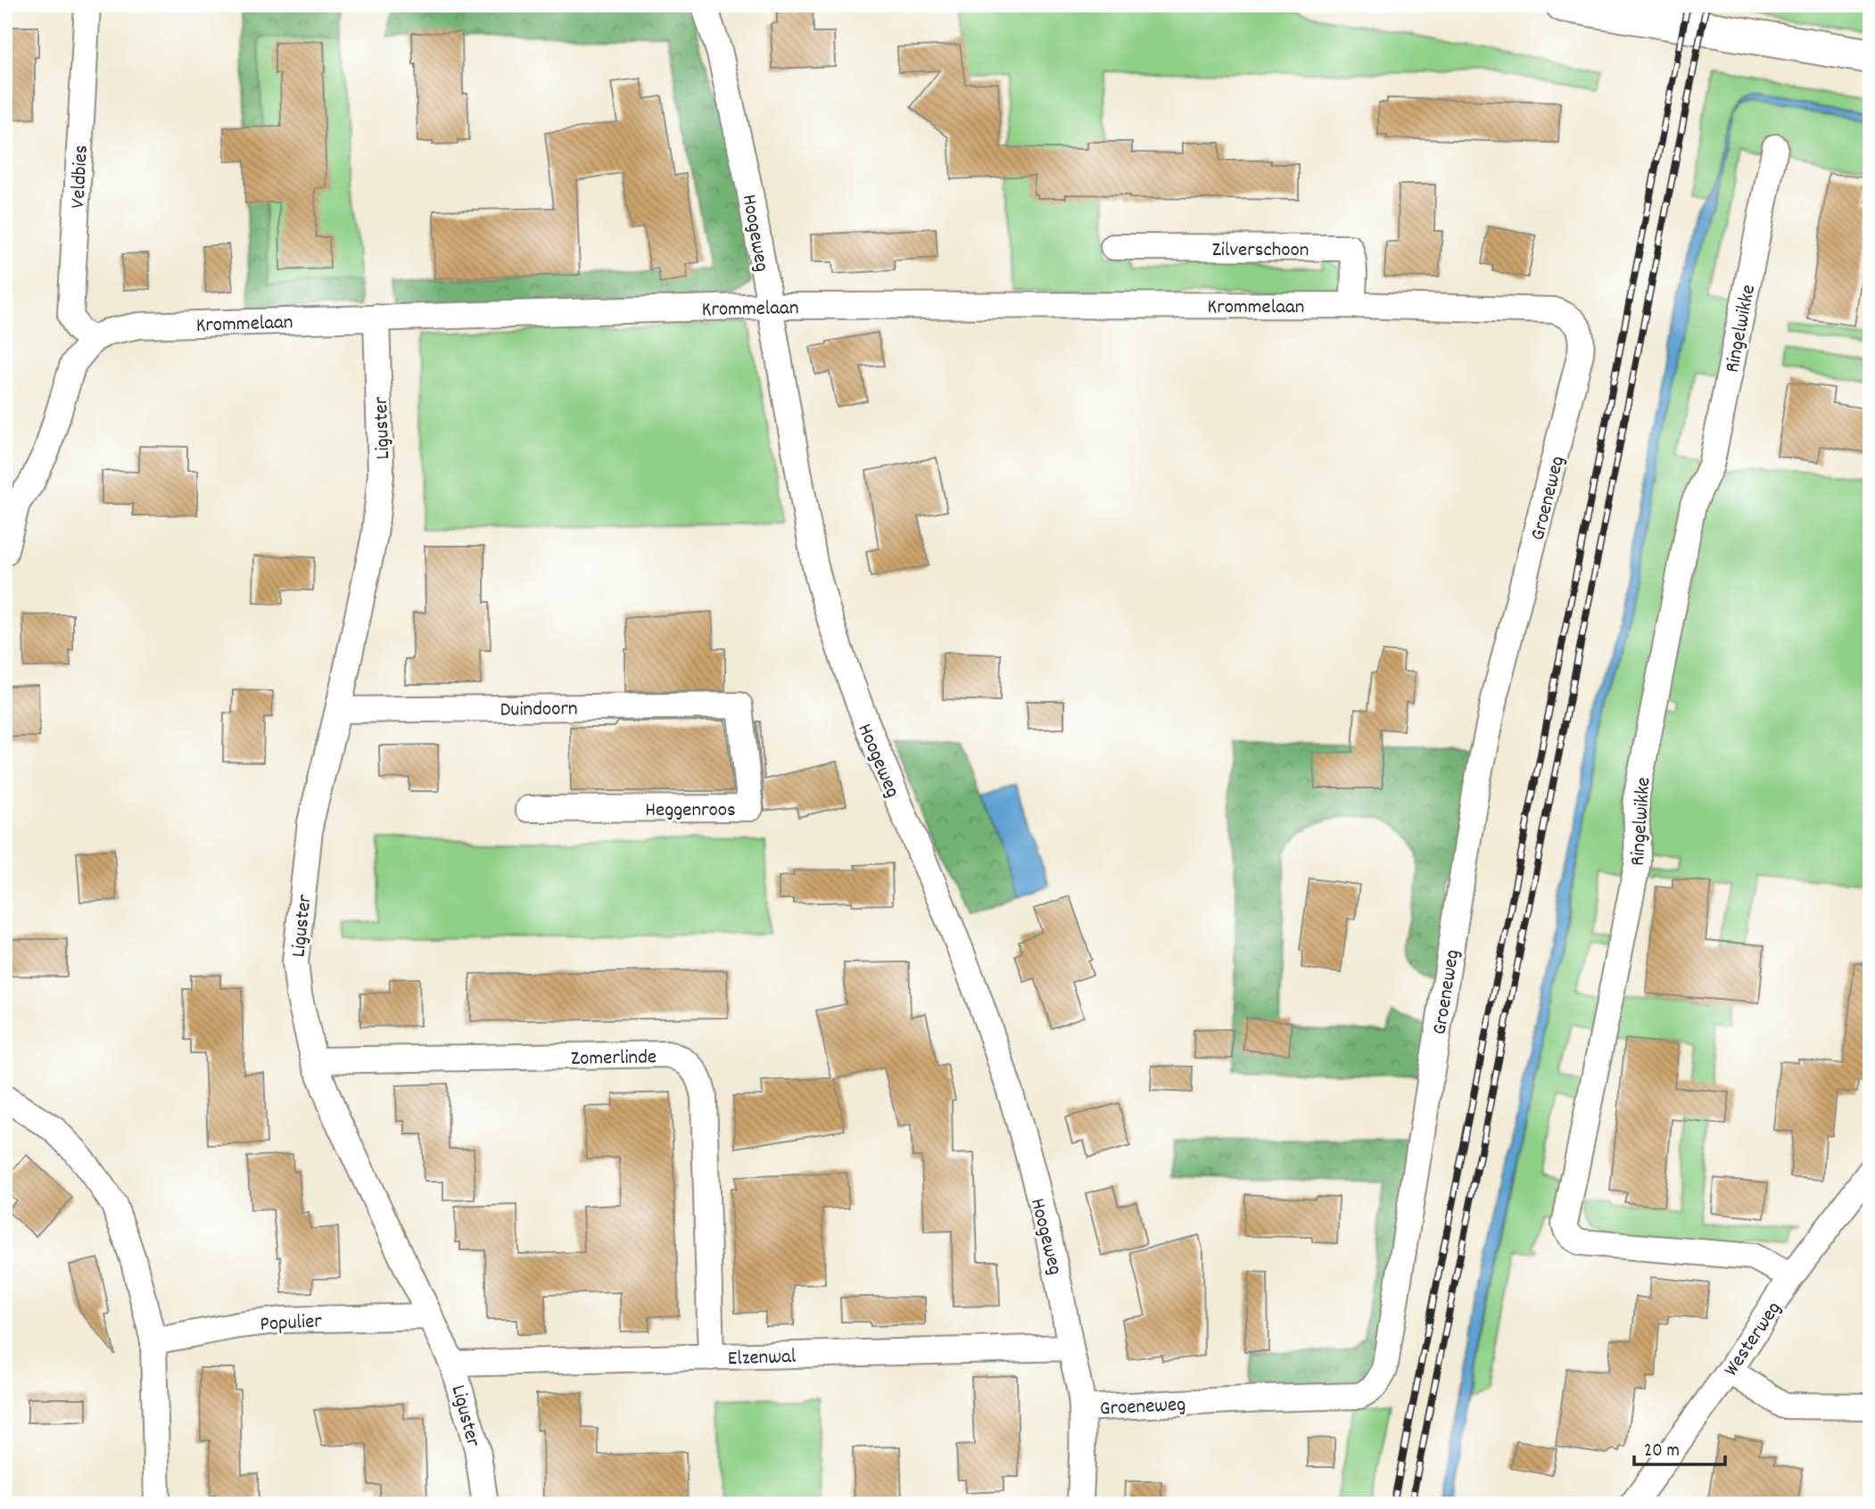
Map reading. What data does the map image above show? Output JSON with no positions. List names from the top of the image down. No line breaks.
{"streets":{"street":["Veldbies","Hoogeweg","Zilverschoon","Krommelaan","Ringelwikke","Liguster","Groeneweg","Duindoorn","Heggenroos","Zomerlinde","Populier","Westerweg","Elzenwal"]},"crossings":[["Veldbies","Krommelaan"],["Hoogeweg","Krommelaan"],["Hoogeweg","Groeneweg"],["Hoogeweg","Elzenwal"],["Zilverschoon","Krommelaan"],["Krommelaan","Liguster"],["Krommelaan","Groeneweg"],["Ringelwikke","Westerweg"],["Liguster","Duindoorn"],["Liguster","Zomerlinde"],["Liguster","Populier"],["Liguster","Elzenwal"],["Duindoorn","Heggenroos"],["Zomerlinde","Elzenwal"]],"scale_bar":"20 m"}
